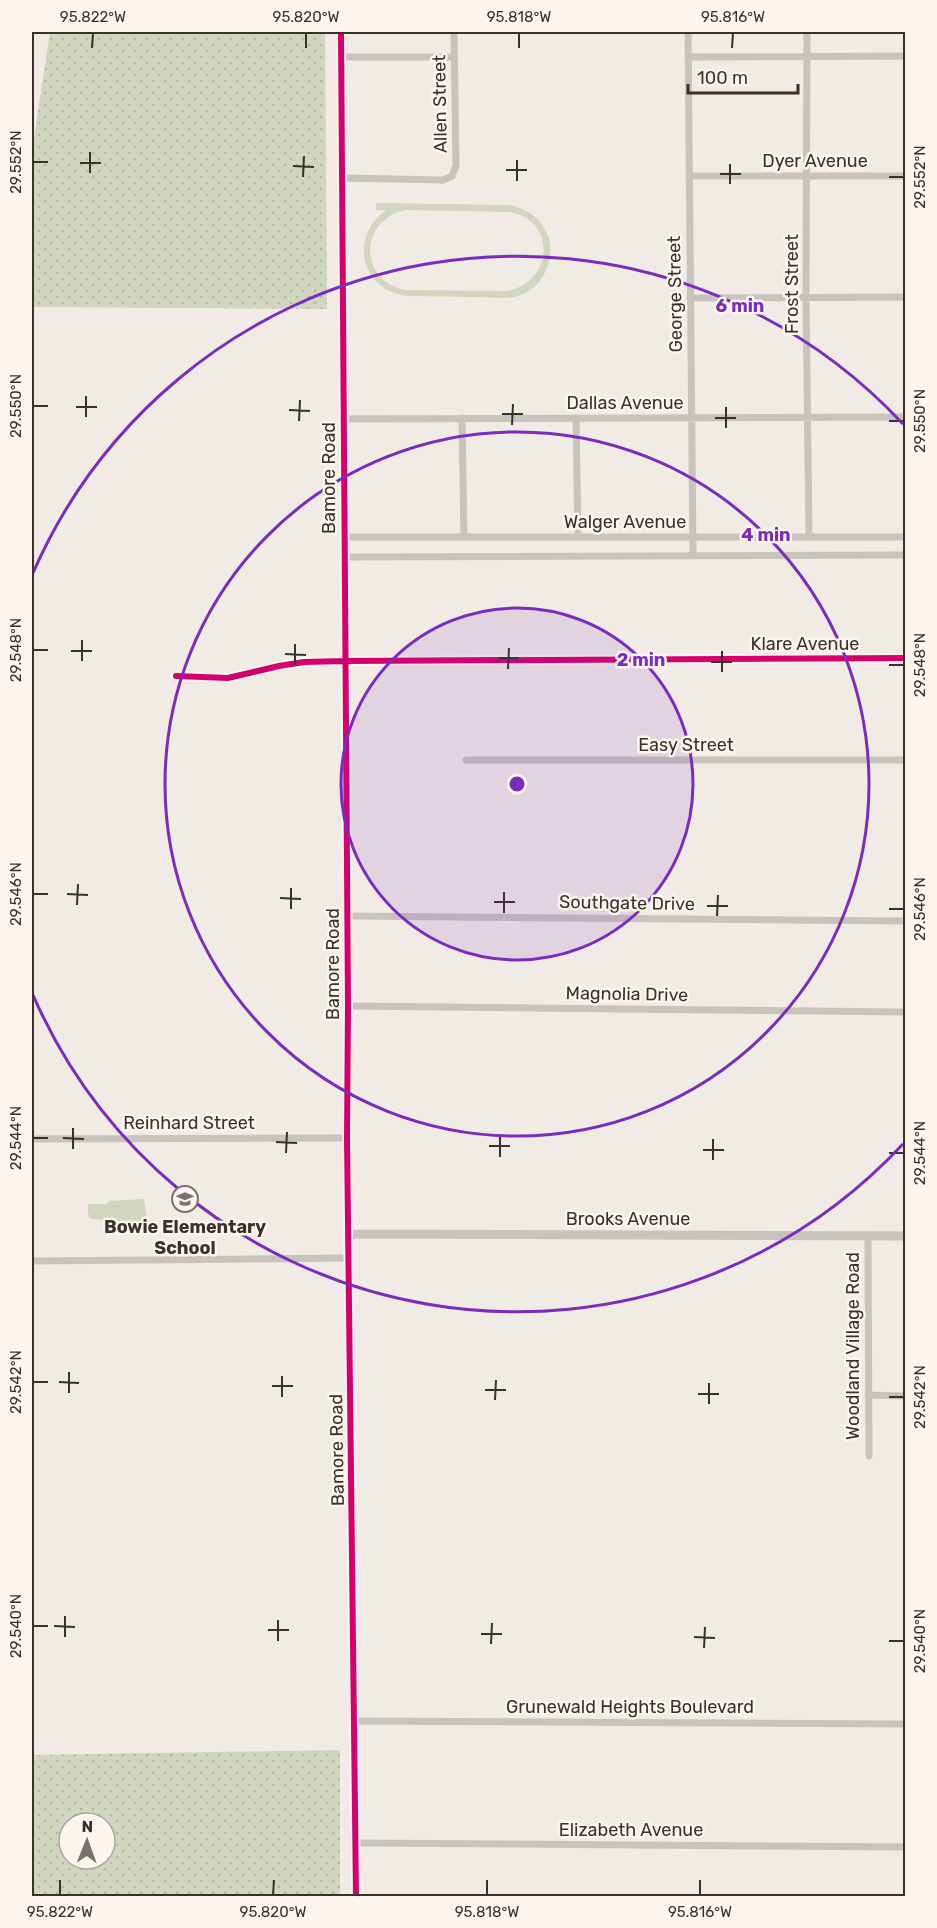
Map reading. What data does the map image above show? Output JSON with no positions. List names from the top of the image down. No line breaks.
{"streets":{"street":["Allen Street","Dyer Avenue","Frost Street","George Street","Dallas Avenue","Bamore Road","Walger Avenue","Klare Avenue","Easy Street","Southgate Drive","Magnolia Drive","Reinhard Street","Brooks Avenue","Woodland Village Road","Grunewald Heights Boulevard","Elizabeth Avenue"]},"crossings":[["Allen Street","Bamore Road"],["Dyer Avenue","Frost Street"],["Dyer Avenue","George Street"],["Frost Street","Dallas Avenue"],["Frost Street","Walger Avenue"],["George Street","Dallas Avenue"],["George Street","Walger Avenue"],["Dallas Avenue","Bamore Road"],["Bamore Road","Walger Avenue"],["Bamore Road","Klare Avenue"],["Bamore Road","Southgate Drive"],["Bamore Road","Magnolia Drive"],["Bamore Road","Reinhard Street"],["Bamore Road","Brooks Avenue"],["Bamore Road","Grunewald Heights Boulevard"],["Bamore Road","Elizabeth Avenue"],["Brooks Avenue","Woodland Village Road"]],"places":{"school or university":["Bowie Elementary School"]},"scale_bar":"100 m","north":"top","coordinates":["95.822°W","95.820°W","95.818°W","95.816°W","29.552°N","29.550°N","29.548°N","29.546°N","29.544°N","29.542°N","29.540°N"],"rings":["6 min","4 min","2 min"]}
